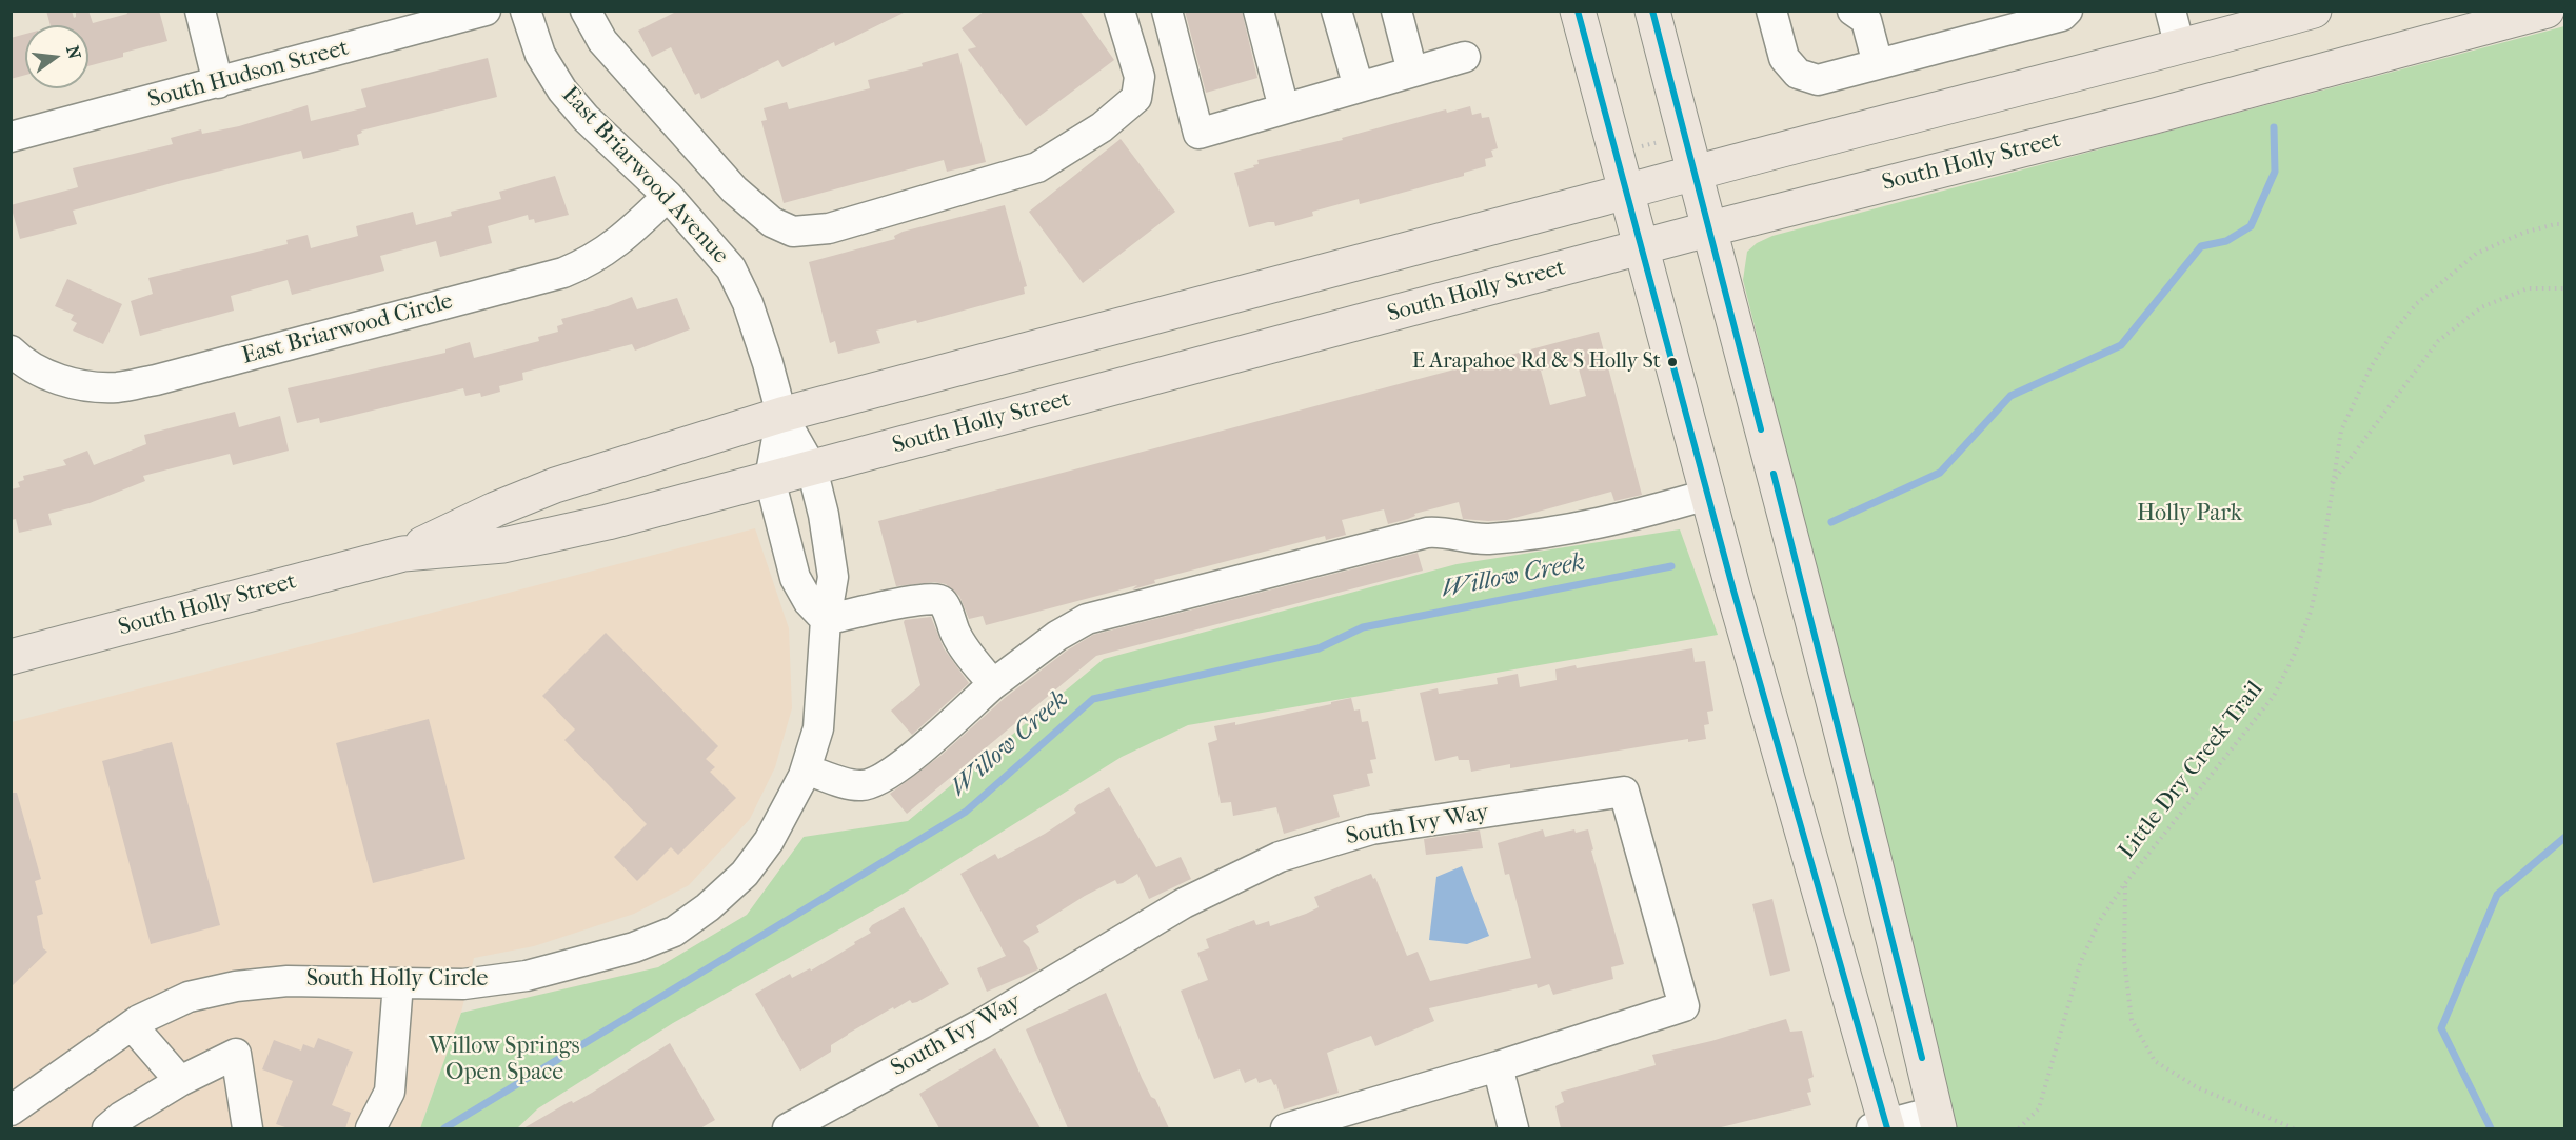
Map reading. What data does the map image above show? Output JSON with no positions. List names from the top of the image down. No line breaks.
{"streets":{"main road":["South Holly Street"],"street":["South Hudson Street","East Briarwood Avenue","East Briarwood Circle","South Ivy Way","South Holly Circle"],"path":["Little Dry Creek Trail"]},"crossings":[["South Holly Street","East Briarwood Avenue"],["South Holly Street","South Holly Circle"],["East Briarwood Avenue","East Briarwood Circle"],["East Briarwood Avenue","South Holly Circle"]],"water":["Willow Creek"],"parks":["Holly Park","Willow Springs Open Space"],"places":["E Arapahoe Rd & S Holly St"],"north":"right"}
